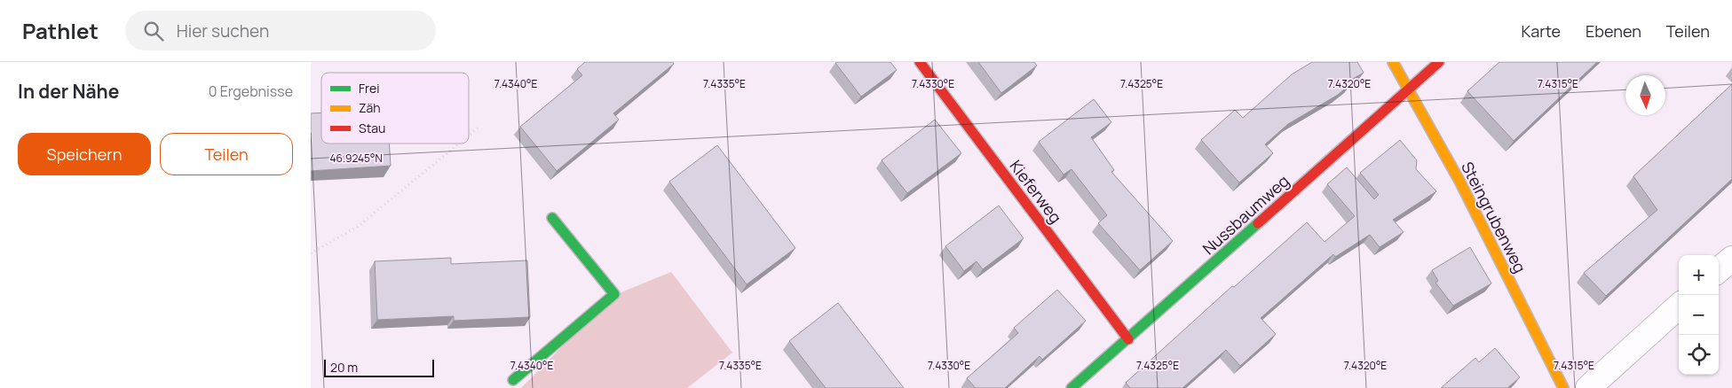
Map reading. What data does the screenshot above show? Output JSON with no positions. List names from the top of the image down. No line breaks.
{"streets":{"street":["Kieferweg","Nussbaumweg","Steingrubenweg"]},"crossings":[["Kieferweg","Nussbaumweg"],["Nussbaumweg","Steingrubenweg"]],"legend":["Frei","Zäh","Stau"],"scale_bar":"20 m","north":"bottom","page":{"header":"Pathlet","search":"Hier suchen","nav":["Karte","Ebenen","Teilen"],"heading":["In der Nähe","0 Ergebnisse"],"buttons":["Speichern","Teilen"],"map_buttons":["+","−"],"scale":"20 m"},"coordinates":["7.4315°E","7.4340°E","7.4335°E","7.4330°E","7.4325°E","7.4320°E","46.9245°N"]}
